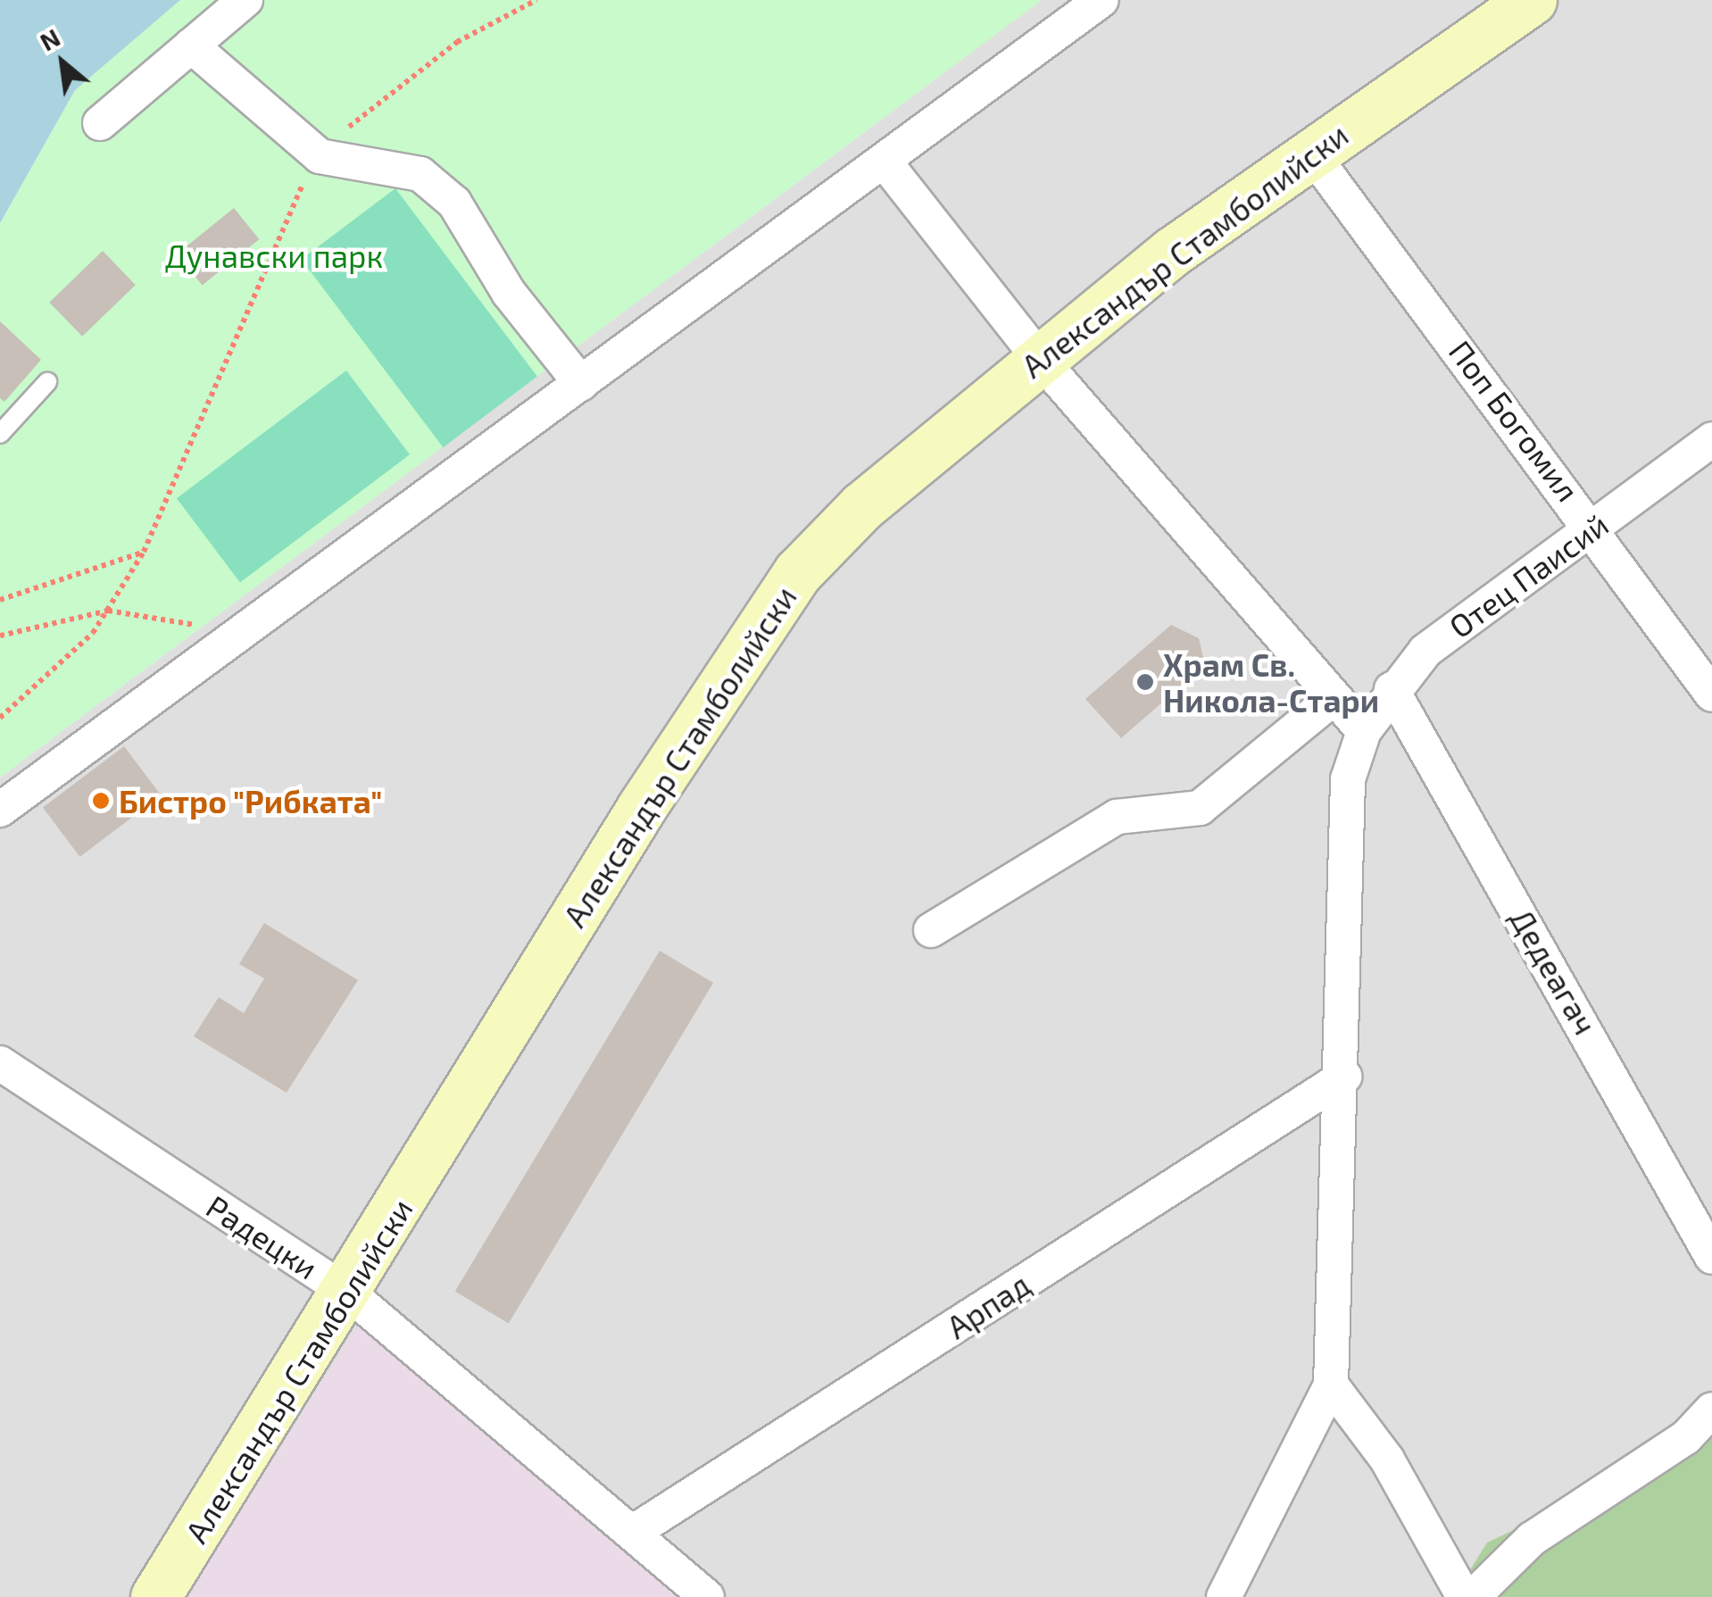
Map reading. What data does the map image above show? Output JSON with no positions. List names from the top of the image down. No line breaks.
{"streets":{"main road":["Александър Стамболийски"],"street":["Поп Богомил","Отец Паисий","Дедеагач","Радецки","Арпад"]},"crossings":[["Александър Стамболийски","Поп Богомил"],["Александър Стамболийски","Радецки"],["Поп Богомил","Отец Паисий"],["Отец Паисий","Дедеагач"],["Отец Паисий","Арпад"],["Радецки","Арпад"]],"parks":["Дунавски парк"],"places":["Храм Св. Никола-Стари","Бистро \"Рибката\""],"north":"top left"}
